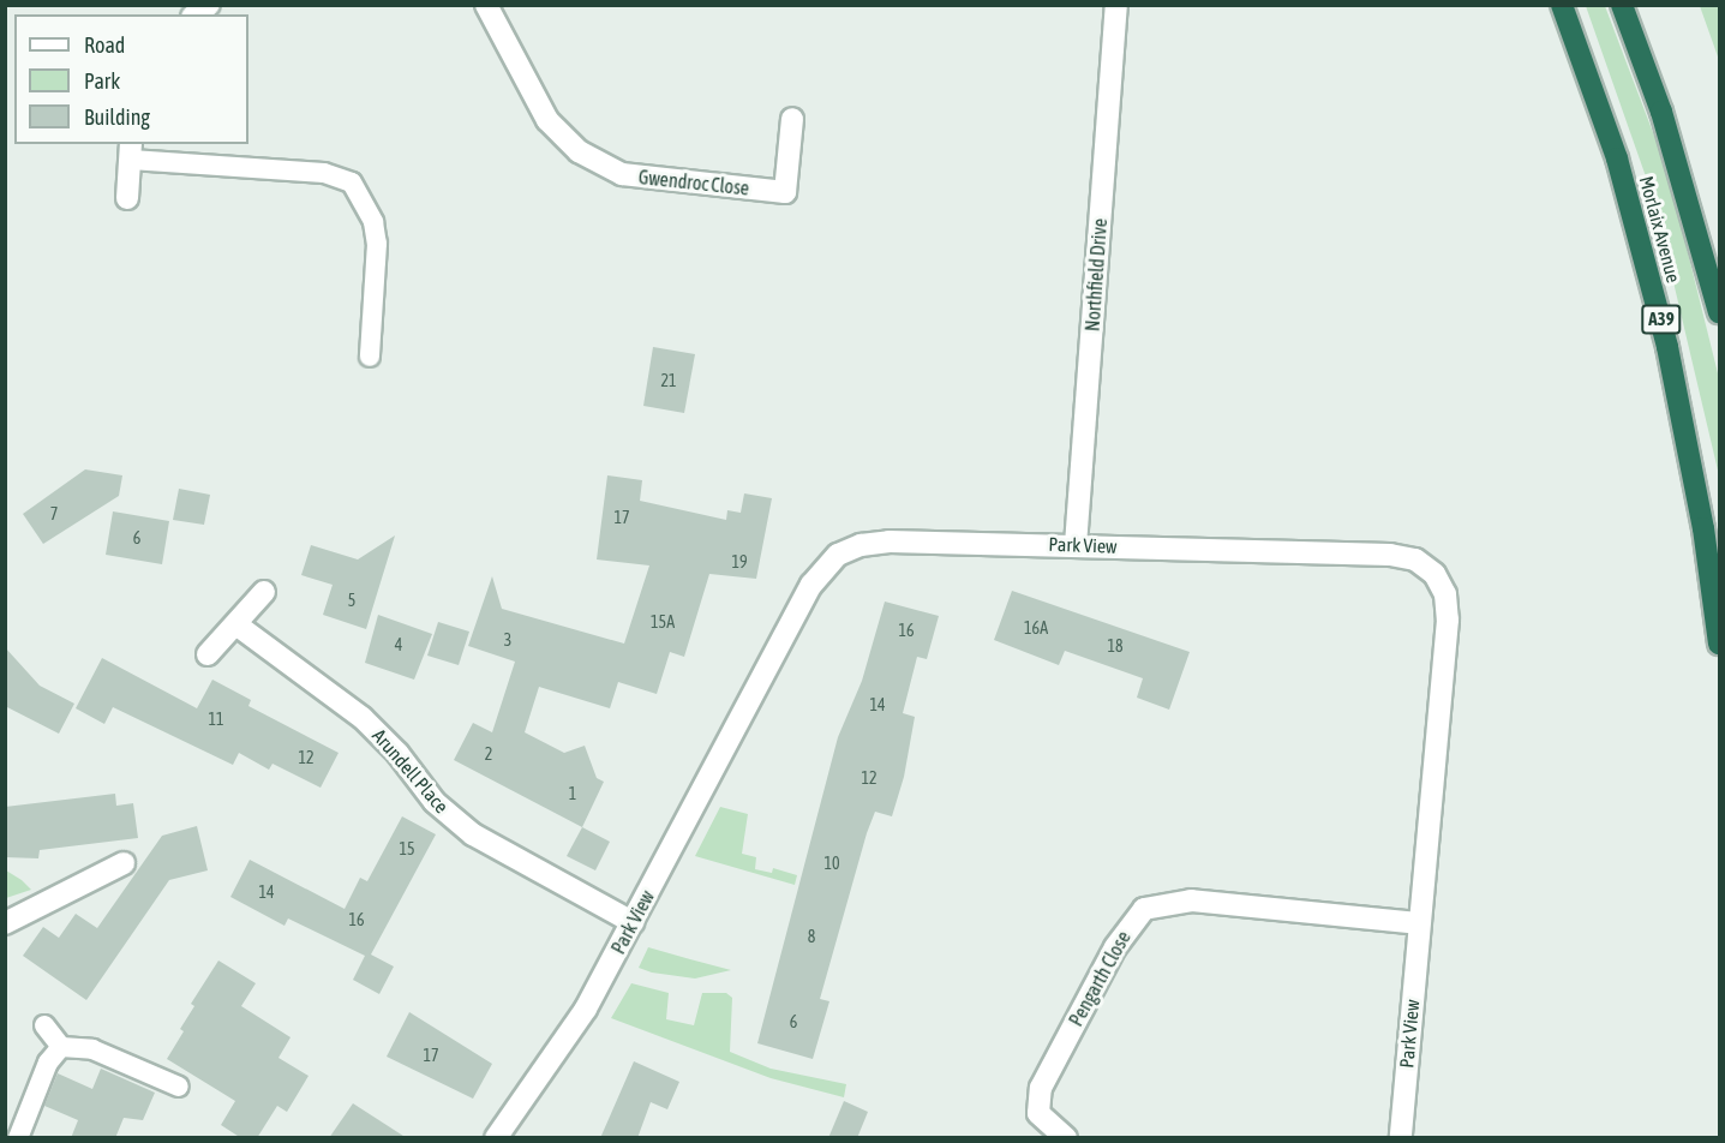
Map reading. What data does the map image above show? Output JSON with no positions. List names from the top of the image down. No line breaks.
{"streets":{"highway":["Morlaix Avenue","A39"],"street":["Gwendroc Close","Northfield Drive","Park View","Arundell Place","Pengarth Close"]},"crossings":[["Northfield Drive","Park View"],["Park View","Arundell Place"],["Park View","Pengarth Close"]],"house_numbers":["21","7","17","6","19","5","15A","16A","16","3","4","18","14","11","2","12","12","1","15","10","14","16","8","6","17"],"legend":["Road","Park","Building"]}
